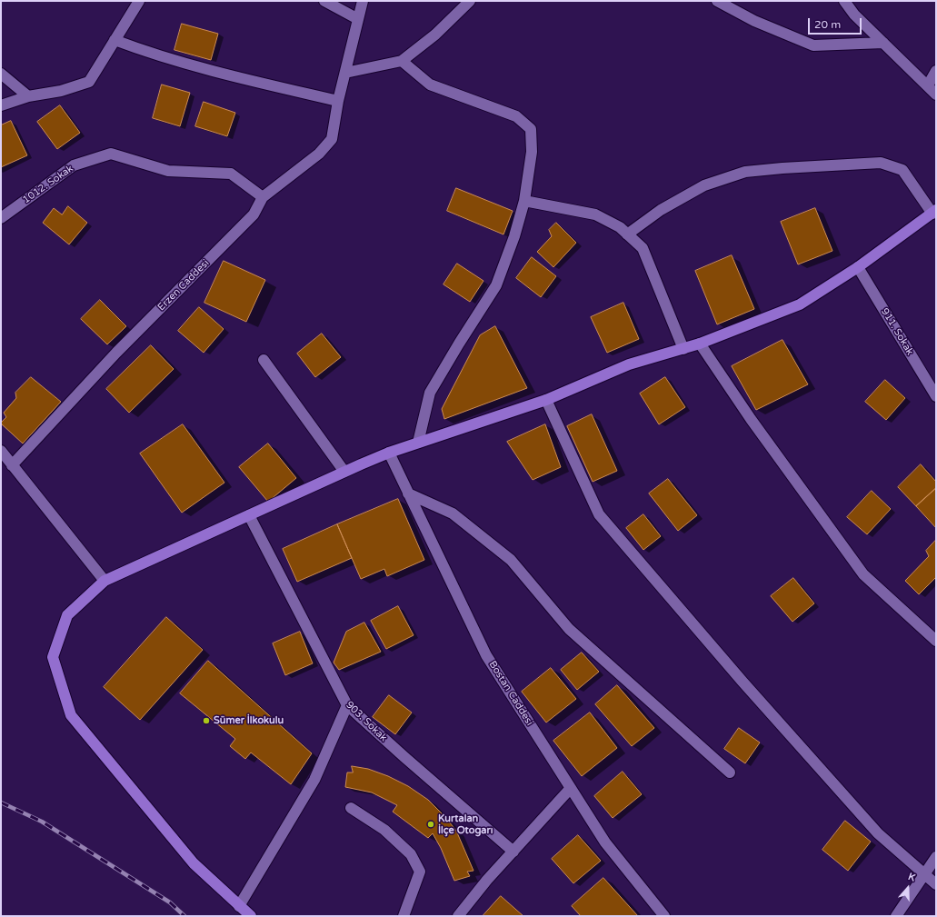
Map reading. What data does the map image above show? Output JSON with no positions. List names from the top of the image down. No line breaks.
{"streets":{"street":["1012. Sokak","Erzen Caddesi","911. Sokak","Bostan Caddesi","903. Sokak"]},"crossings":[["1012. Sokak","Erzen Caddesi"]],"places":["Sümer İlkokulu","Kurtalan İlçe Otogarı"],"scale_bar":"20 m","north":"top"}
